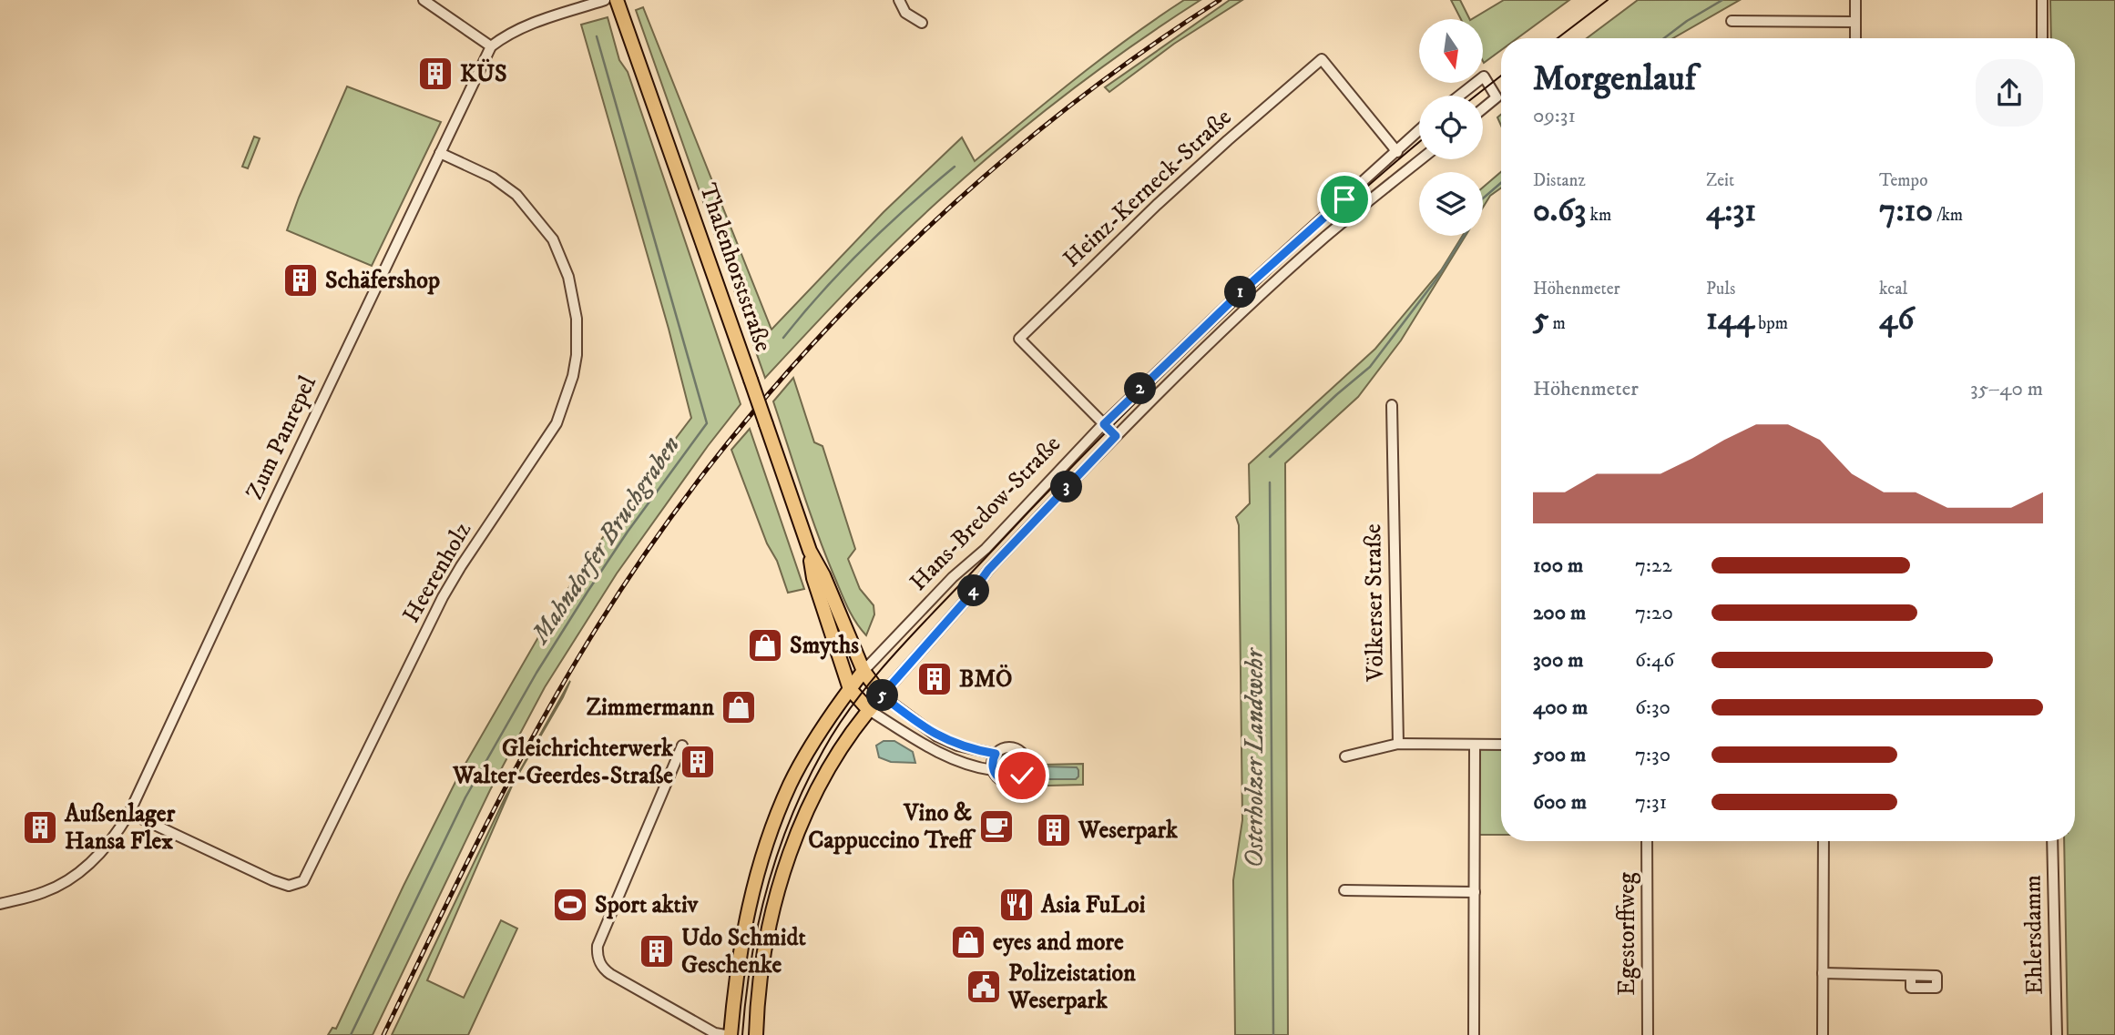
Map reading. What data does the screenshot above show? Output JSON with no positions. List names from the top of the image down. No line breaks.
{"streets":{"main road":["Thalenhorststraße","Hans-Bredow-Straße"],"street":["Heinz-Kerneck-Straße","Zum Panrepel","Heerenholz","Völkerser Straße","Egestorffweg","Ehlersdamm"]},"crossings":[["Heinz-Kerneck-Straße","Hans-Bredow-Straße"],["Thalenhorststraße","Hans-Bredow-Straße"],["Zum Panrepel","Heerenholz"]],"water":["Mahndorfer Bruchgraben","Osterholzer Landwehr"],"places":{"building":["KÜS","Schäfershop","BMÖ","Gleichrichterwerk Walter-Geerdes-Straße","Außenlager Hansa Flex","Weserpark","Udo Schmidt Geschenke"],"shop":["Smyths","Zimmermann","eyes and more"],"cafe":["Vino & Cappuccino Treff"],"sports":["Sport aktiv"],"restaurant":["Asia FuLoi"],"public building":["Polizeistation Weserpark"]},"north":"bottom","page":{"heading":["Morgenlauf","09:31"],"stats":[["Distanz","0.63 km"],["Zeit","4:31"],["Tempo","7:10 /km"],["Höhenmeter","5 m"],["Puls","144 bpm"],["kcal","46"]],"pins":["1","2","3","4","5"],"chart":["Höhenmeter","35–40 m"],"list":[{"name":"100 m","note":"7:22"},{"name":"200 m","note":"7:20"},{"name":"300 m","note":"6:46"},{"name":"400 m","note":"6:30"},{"name":"500 m","note":"7:30"},{"name":"600 m","note":"7:31"}]}}
